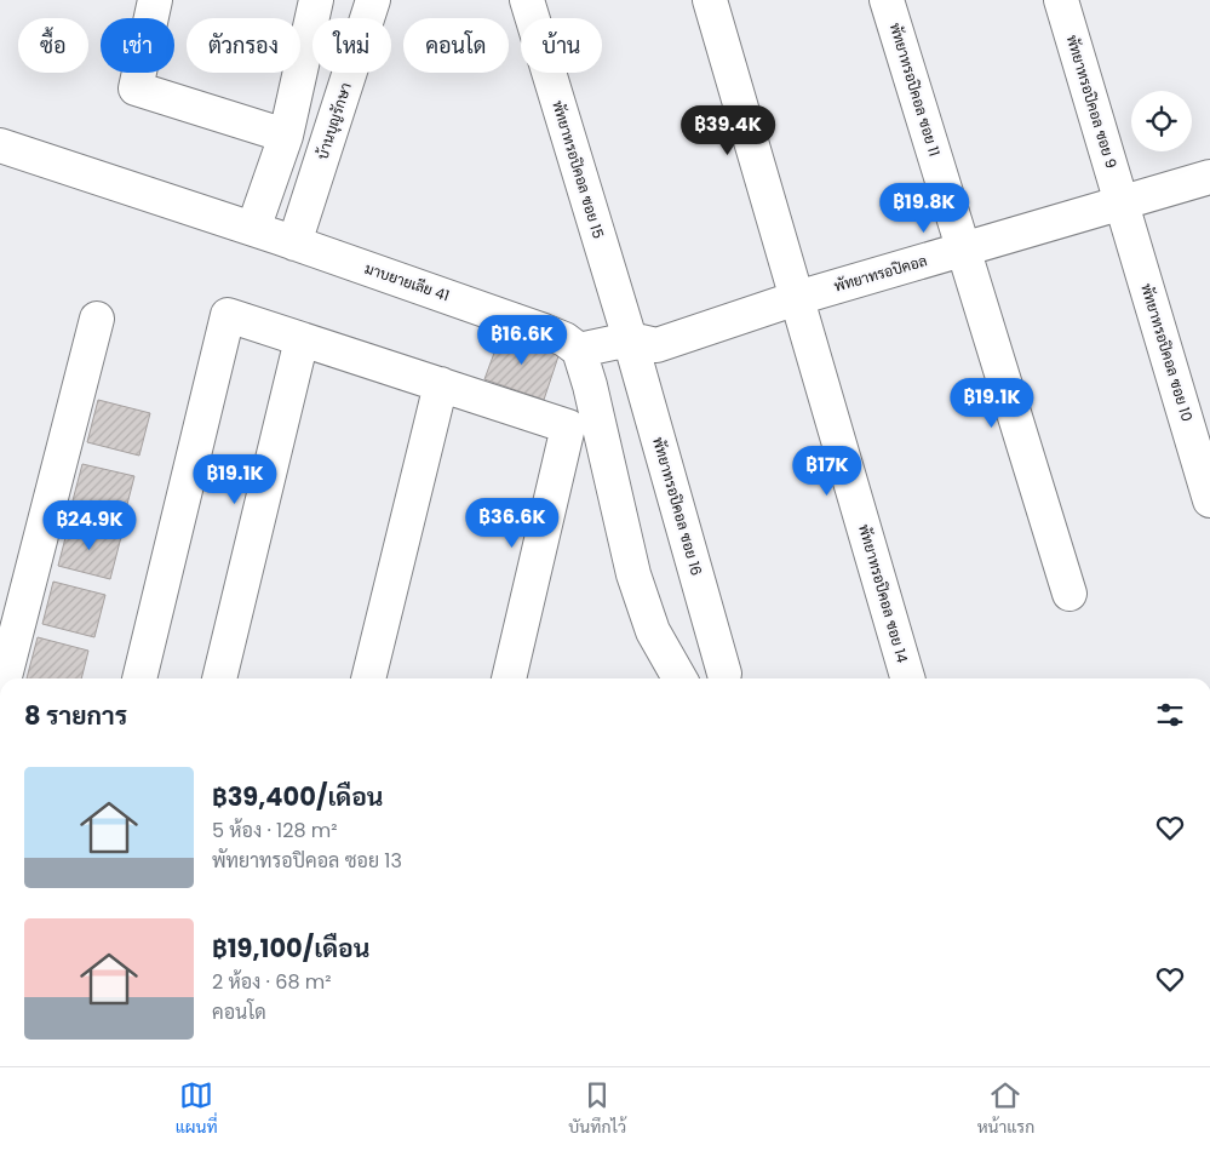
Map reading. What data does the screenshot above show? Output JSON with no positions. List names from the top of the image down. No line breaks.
{"streets":{"street":["พัทยาทรอปิคอล ซอย 11","พัทยาทรอปิคอล ซอย 9","บ้านบุญรักษา","พัทยาทรอปิคอล ซอย 15","พัทยาทรอปิคอล","มาบยายเลีย 41","พัทยาทรอปิคอล ซอย 10","พัทยาทรอปิคอล ซอย 16","พัทยาทรอปิคอล ซอย 14"]},"crossings":[["พัทยาทรอปิคอล ซอย 11","พัทยาทรอปิคอล"],["พัทยาทรอปิคอล ซอย 9","พัทยาทรอปิคอล"],["พัทยาทรอปิคอล ซอย 9","พัทยาทรอปิคอล ซอย 10"],["บ้านบุญรักษา","มาบยายเลีย 41"],["พัทยาทรอปิคอล ซอย 15","พัทยาทรอปิคอล"],["พัทยาทรอปิคอล ซอย 15","พัทยาทรอปิคอล ซอย 16"],["พัทยาทรอปิคอล","มาบยายเลีย 41"],["พัทยาทรอปิคอล","พัทยาทรอปิคอล ซอย 10"],["พัทยาทรอปิคอล","พัทยาทรอปิคอล ซอย 16"],["พัทยาทรอปิคอล","พัทยาทรอปิคอล ซอย 14"]],"page":{"chip":["ซื้อ","เช่า","ตัวกรอง","ใหม่","คอนโด","บ้าน"],"price":["฿39.4K","฿19.8K","฿16.6K","฿19.1K","฿17K","฿19.1K","฿36.6K","฿24.9K"],"heading":"8 รายการ","list":[{"name":"฿39,400/เดือน","note":"5 ห้อง · 128 m² · พัทยาทรอปิคอล ซอย 13"},{"name":"฿19,100/เดือน","note":"2 ห้อง · 68 m² · คอนโด"}],"tabs":["แผนที่","บันทึกไว้","หน้าแรก"]}}
